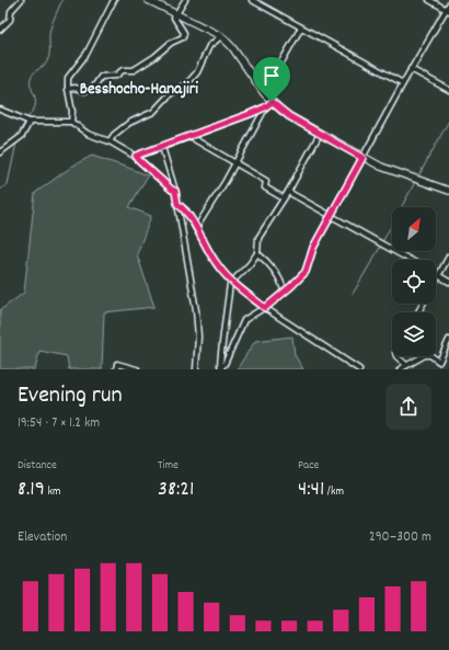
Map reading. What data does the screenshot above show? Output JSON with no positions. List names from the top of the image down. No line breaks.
{"districts":["Besshocho-Hanajiri"],"north":"top right","page":{"heading":["Evening run","19:54 · 7 × 1.2 km"],"stats":[["Distance","8.19 km"],["Time","38:21"],["Pace","4:41 /km"]],"chart":["Elevation","290–300 m"]}}
